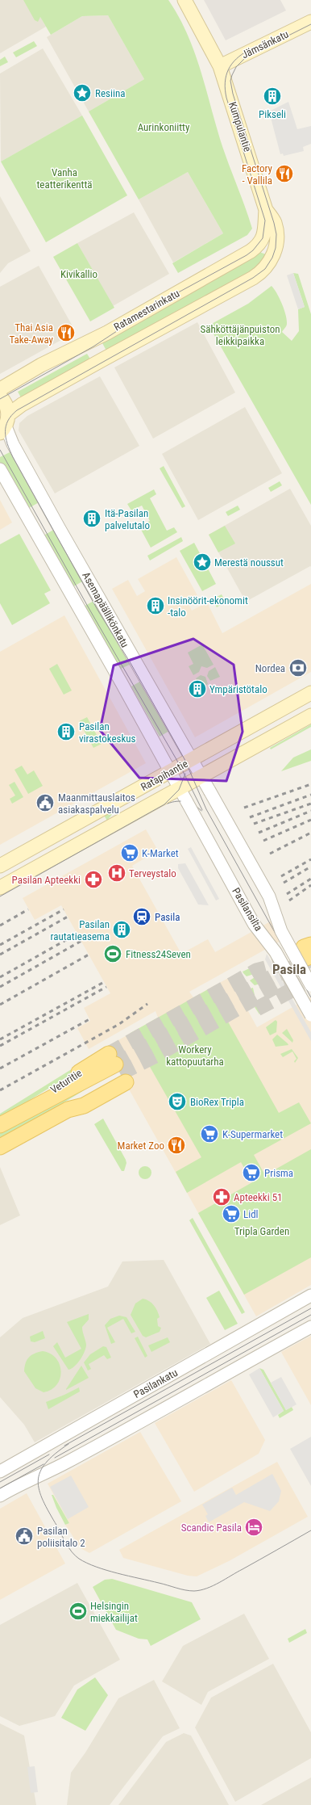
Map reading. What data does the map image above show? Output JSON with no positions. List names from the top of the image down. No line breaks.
{"streets":{"main road":["Jämsänkatu","Kumpulantie","Ratamestarinkatu","Ratapihantie","Veturitie"],"street":["Asemapäällikönkatu","Pasilansilta","Pasilankatu"]},"crossings":[["Jämsänkatu","Kumpulantie"],["Kumpulantie","Ratamestarinkatu"],["Ratamestarinkatu","Asemapäällikönkatu"],["Asemapäällikönkatu","Ratapihantie"],["Asemapäällikönkatu","Pasilansilta"]],"districts":["Pasila"],"parks":["Aurinkoniitty","Vanha teatterikenttä","Kivikallio","Sähköttäjänpuiston leikkipaikka","Workery kattopuutarha","Tripla Garden"],"places":{"place":["Resiina","Merestä noussut"],"building":["Pikseli","Itä-Pasilan palvelutalo","Insinöörit-ekonomit -talo","Ympäristötalo","Pasilan virastokeskus","Pasilan rautatieasema"],"restaurant":["Factory - Vallila","Thai Asia Take-Away","Market Zoo"],"bank":["Nordea"],"public building":["Maanmittauslaitos asiakaspalvelu","Pasilan poliisitalo 2"],"supermarket":["K-Market","K-Supermarket","Prisma","Lidl"],"hospital":["Terveystalo"],"pharmacy":["Pasilan Apteekki","Apteekki 51"],"station":["Pasila"],"sports":["Fitness24Seven","Helsingin miekkailijat"],"theatre":["BioRex Tripla"],"hotel":["Scandic Pasila"]}}
